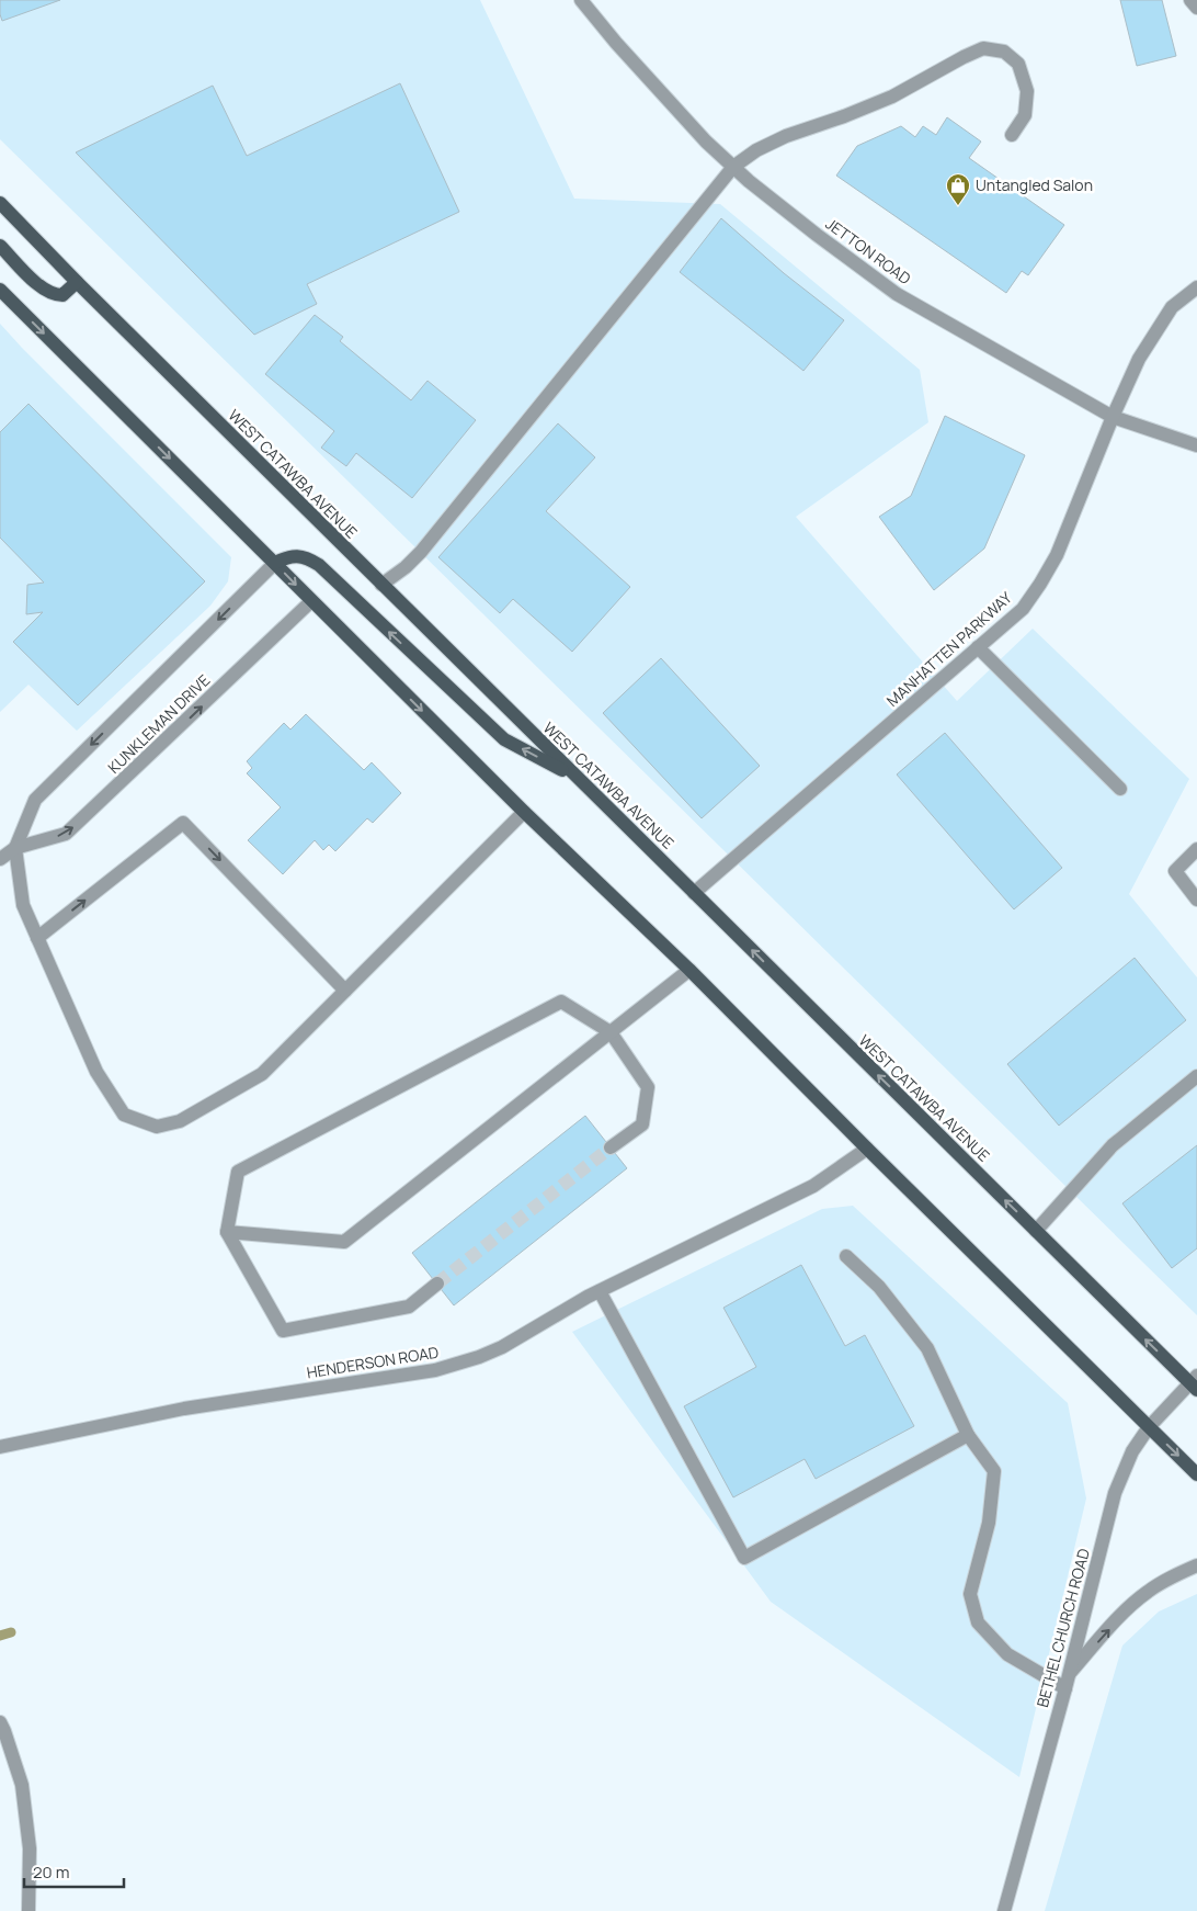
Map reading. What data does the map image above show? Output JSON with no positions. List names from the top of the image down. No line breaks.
{"streets":{"main road":["WEST CATAWBA AVENUE"],"street":["JETTON ROAD","MANHATTEN PARKWAY","KUNKLEMAN DRIVE","HENDERSON ROAD","BETHEL CHURCH ROAD"]},"crossings":[["JETTON ROAD","MANHATTEN PARKWAY"],["WEST CATAWBA AVENUE","MANHATTEN PARKWAY"],["WEST CATAWBA AVENUE","BETHEL CHURCH ROAD"]],"places":{"shop":["Untangled Salon"]},"scale_bar":"20 m"}
